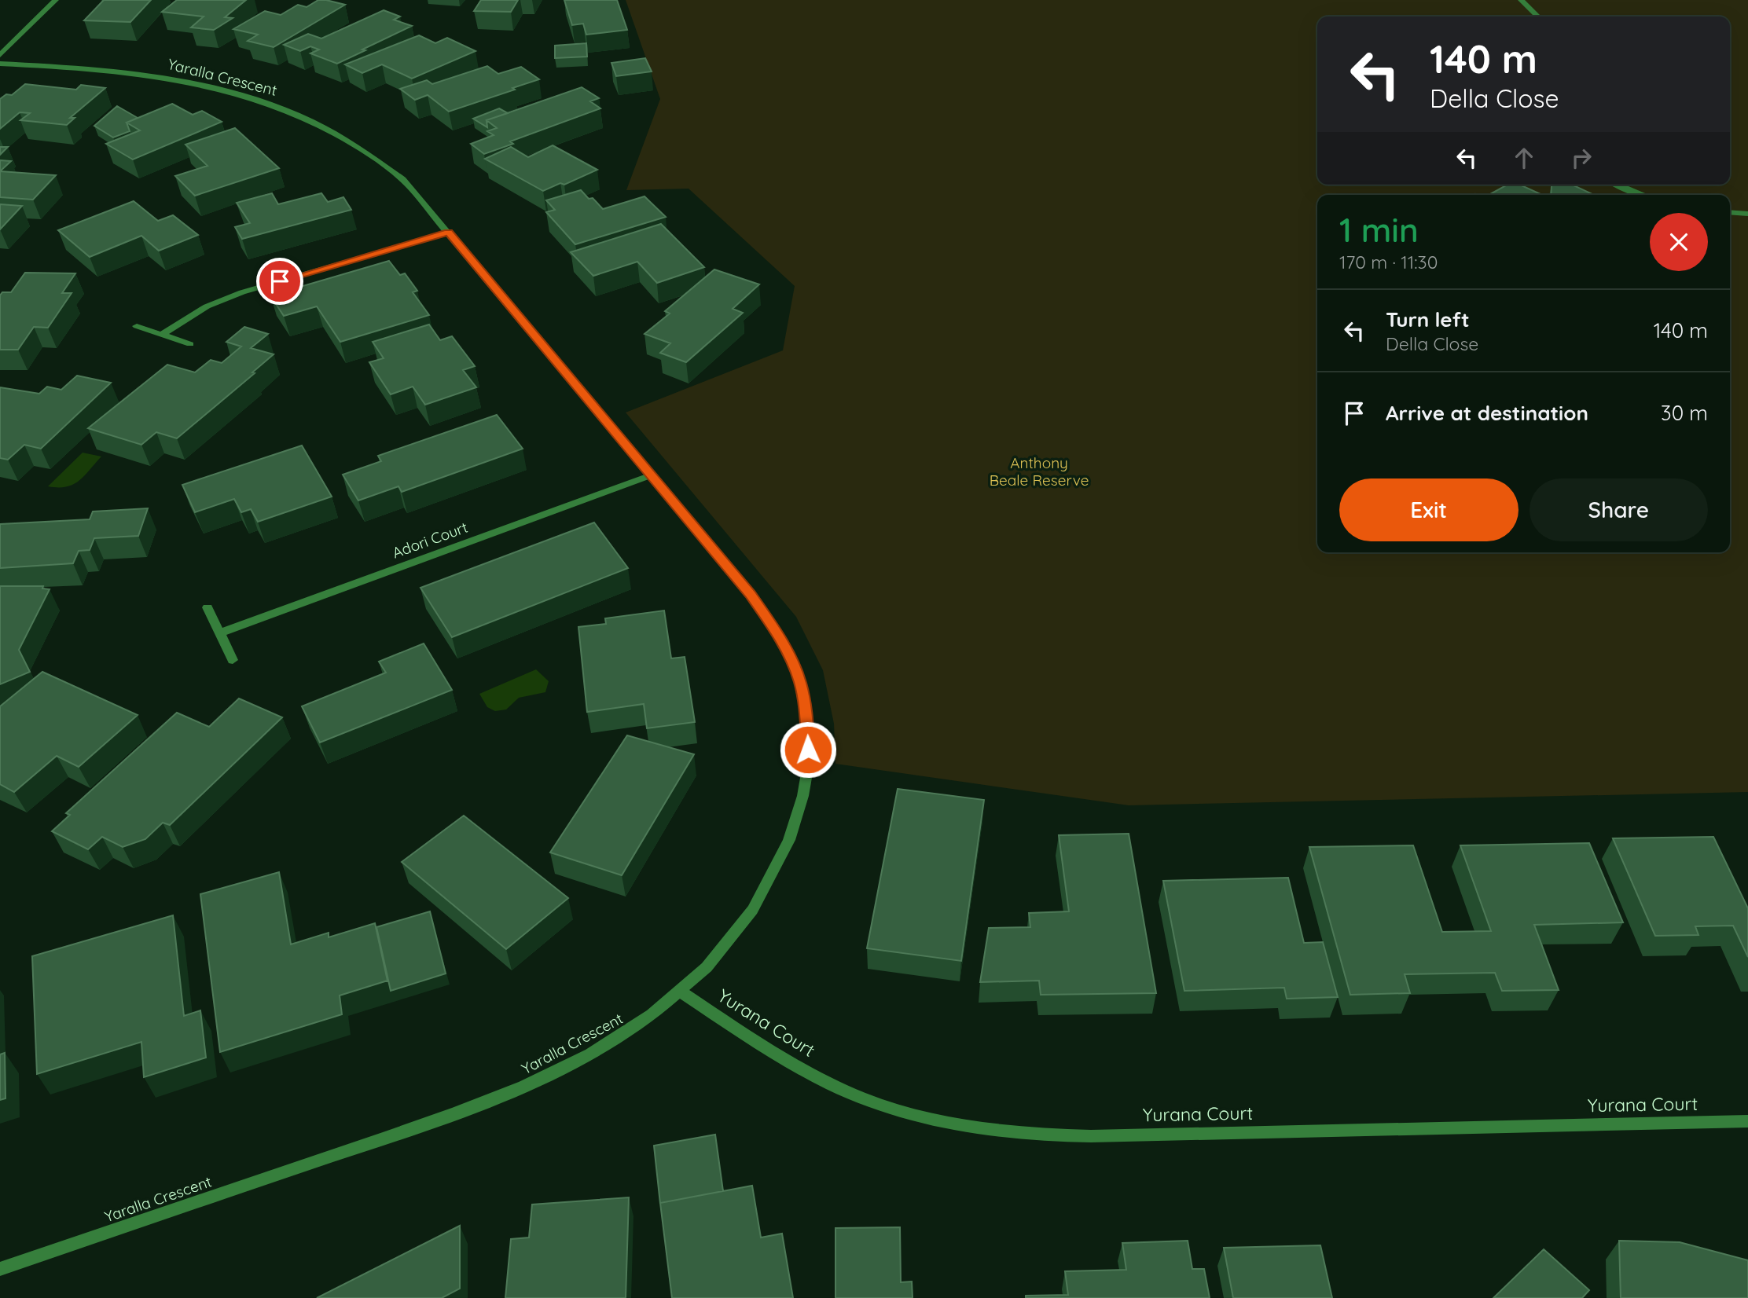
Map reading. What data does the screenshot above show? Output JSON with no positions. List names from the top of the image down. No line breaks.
{"streets":{"street":["Yaralla Crescent","Adori Court","Yurana Court"]},"crossings":[["Yaralla Crescent","Adori Court"],["Yaralla Crescent","Yurana Court"]],"parks":["Anthony Beale Reserve"],"page":{"turn":["140 m","Della Close"],"heading":["1 min","170 m · 11:30"],"list":[{"name":"Turn left","note":"Della Close","value":"140 m"},{"name":"Arrive at destination","value":"30 m"}],"buttons":["Exit","Share"]}}
